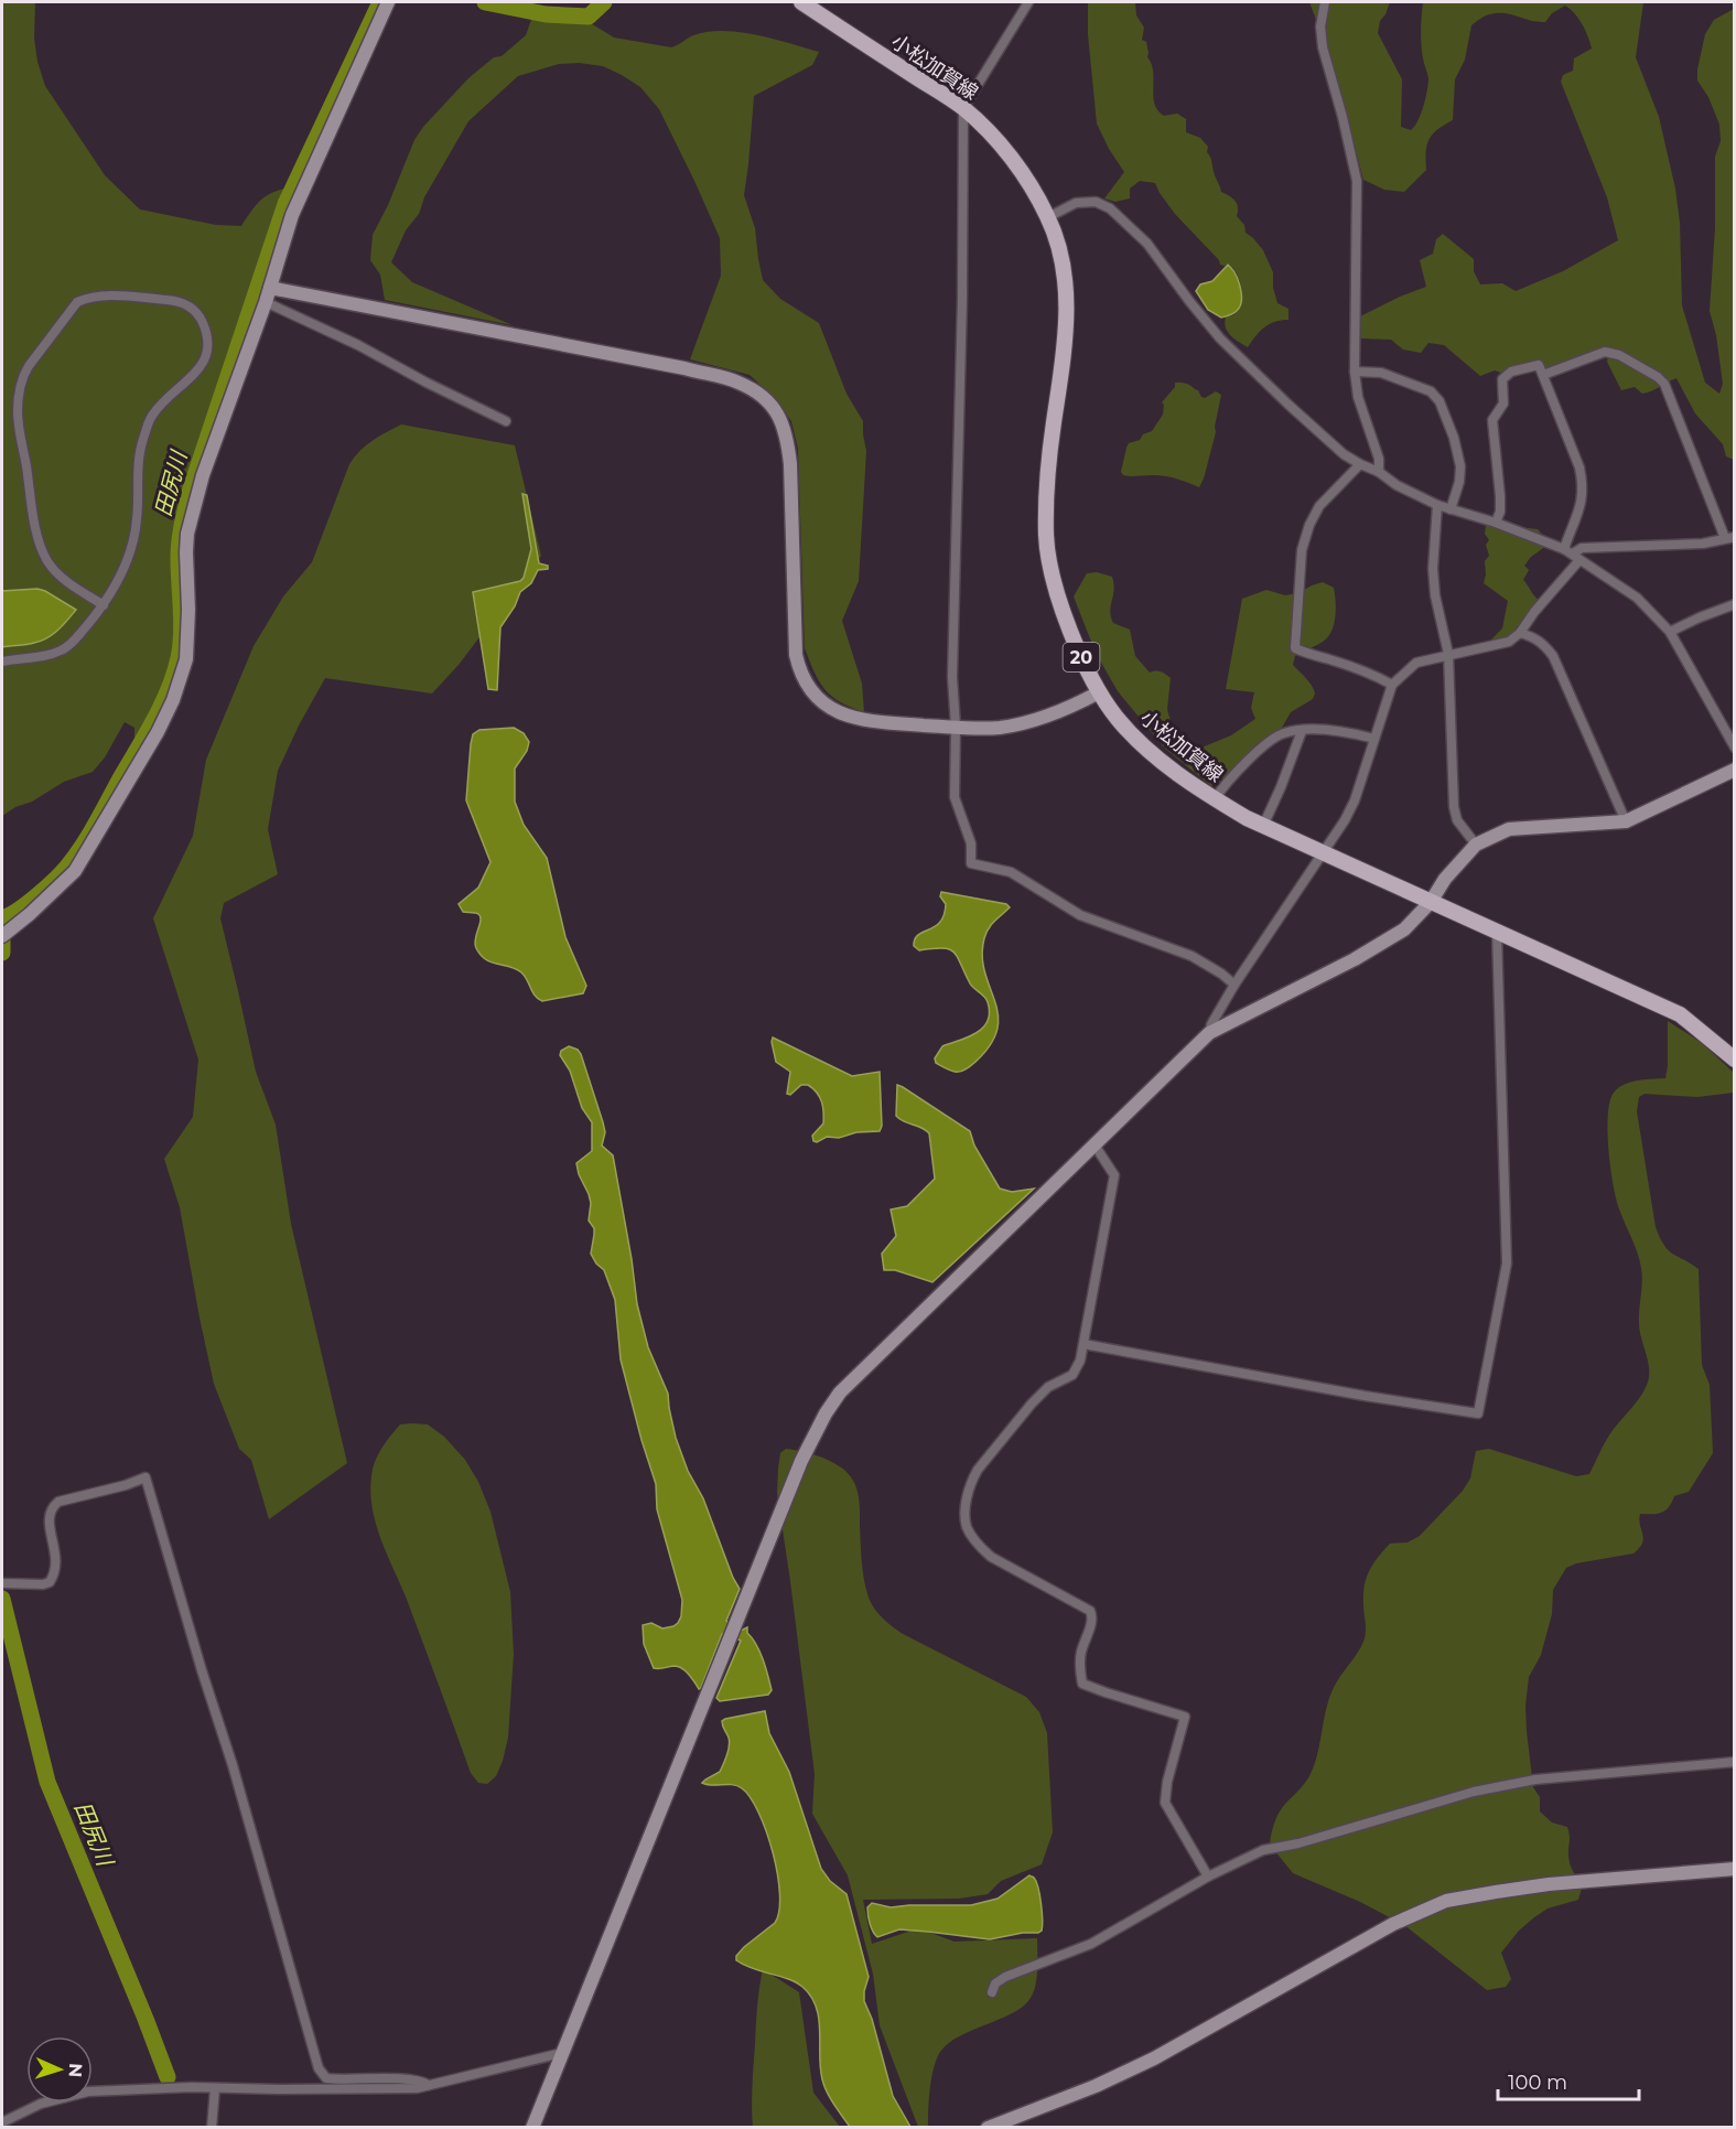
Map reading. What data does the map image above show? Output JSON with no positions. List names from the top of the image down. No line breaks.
{"streets":{"main road":["小松加賀線","20"]},"water":["田尻川"],"scale_bar":"100 m","north":"right"}
